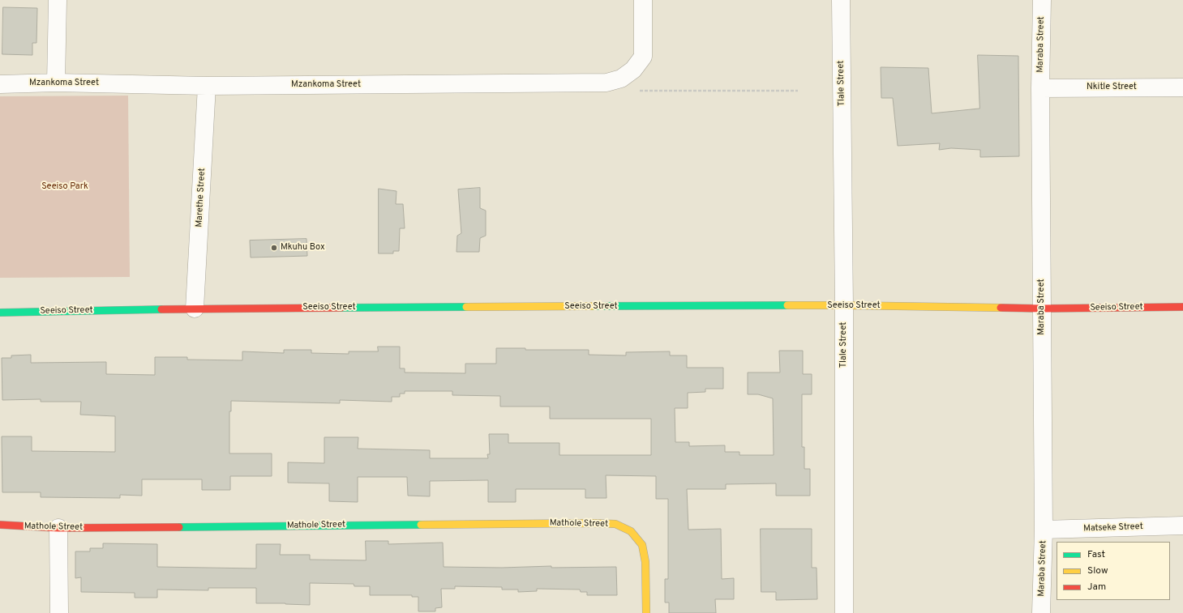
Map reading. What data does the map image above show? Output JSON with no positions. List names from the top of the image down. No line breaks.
{"streets":{"street":["Maraba Street","Mzankoma Street","Tlale Street","Nkitle Street","Marethe Street","Seeiso Street","Mathole Street","Matseke Street"]},"crossings":[["Maraba Street","Nkitle Street"],["Maraba Street","Seeiso Street"],["Maraba Street","Matseke Street"],["Mzankoma Street","Marethe Street"],["Tlale Street","Seeiso Street"],["Marethe Street","Seeiso Street"]],"parks":["Seeiso Park"],"places":["Mkuhu Box"],"legend":["Fast","Slow","Jam"]}
